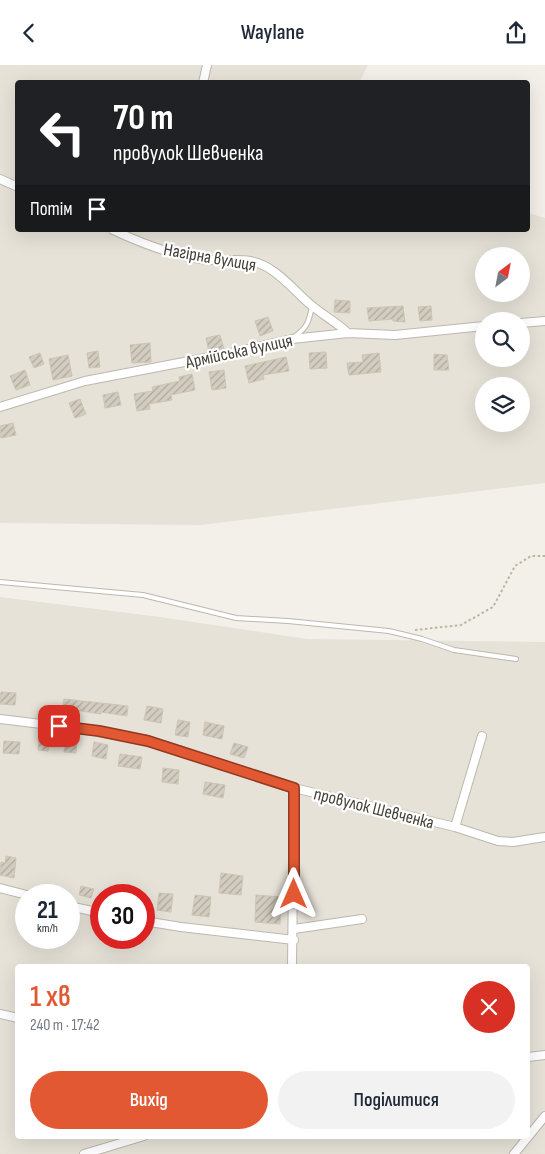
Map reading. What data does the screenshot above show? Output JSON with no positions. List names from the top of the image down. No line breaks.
{"streets":{"street":["Нагірна вулиця","Армійська вулиця","провулок Шевченка"]},"crossings":[["Нагірна вулиця","Армійська вулиця"]],"north":"top right","page":{"header":"Waylane","turn":["70 m","провулок Шевченка"],"then":"Потім","speed":"21 km/h","limit":"30","heading":["1 хв","240 m · 17:42"],"buttons":["Вихід","Поділитися"]}}
